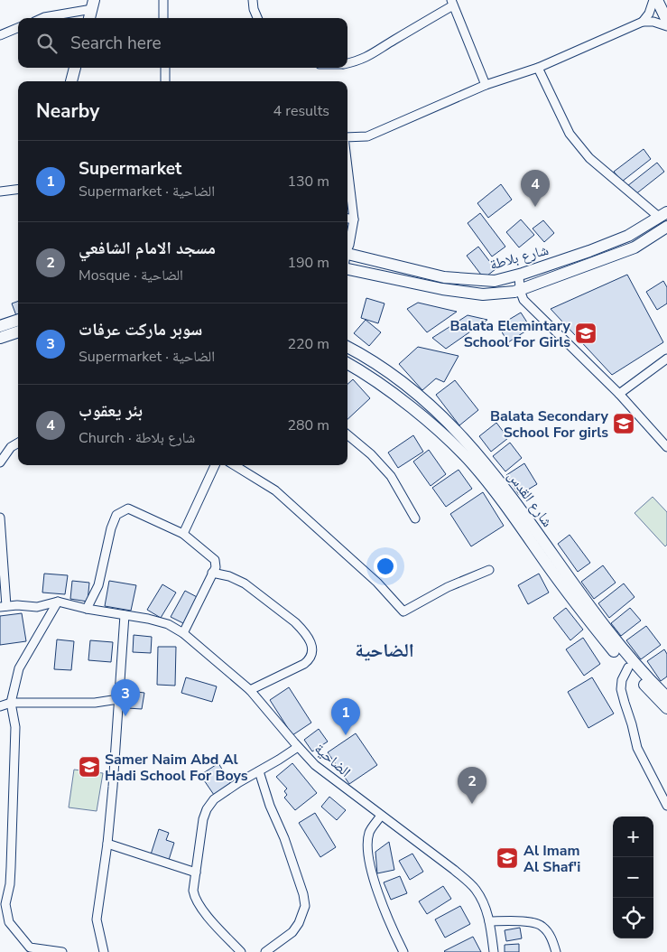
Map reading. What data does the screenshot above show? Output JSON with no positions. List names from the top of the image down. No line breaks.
{"streets":{"main road":["شارع بلاطة","شارع القدس"],"street":["الضاحية"]},"districts":["الضاحية"],"places":{"school or university":["Balata Elemintary School For Girls","Balata Secondary School For girls","Samer Naim Abd Al Hadi School For Boys","Al Imam Al Shaf'i"]},"page":{"search":"Search here","heading":["Nearby","4 results"],"list":[{"mark":"1","name":"Supermarket","note":"Supermarket · الضاحية","value":"130 m"},{"mark":"2","name":"مسجد الامام الشافعي","note":"Mosque · الضاحية","value":"190 m"},{"mark":"3","name":"سوبر ماركت عرفات","note":"Supermarket · الضاحية","value":"220 m"},{"mark":"4","name":"بئر يعقوب","note":"Church · شارع بلاطة","value":"280 m"}],"pins":["4","3","1","2"],"map_buttons":["+","−"]}}
